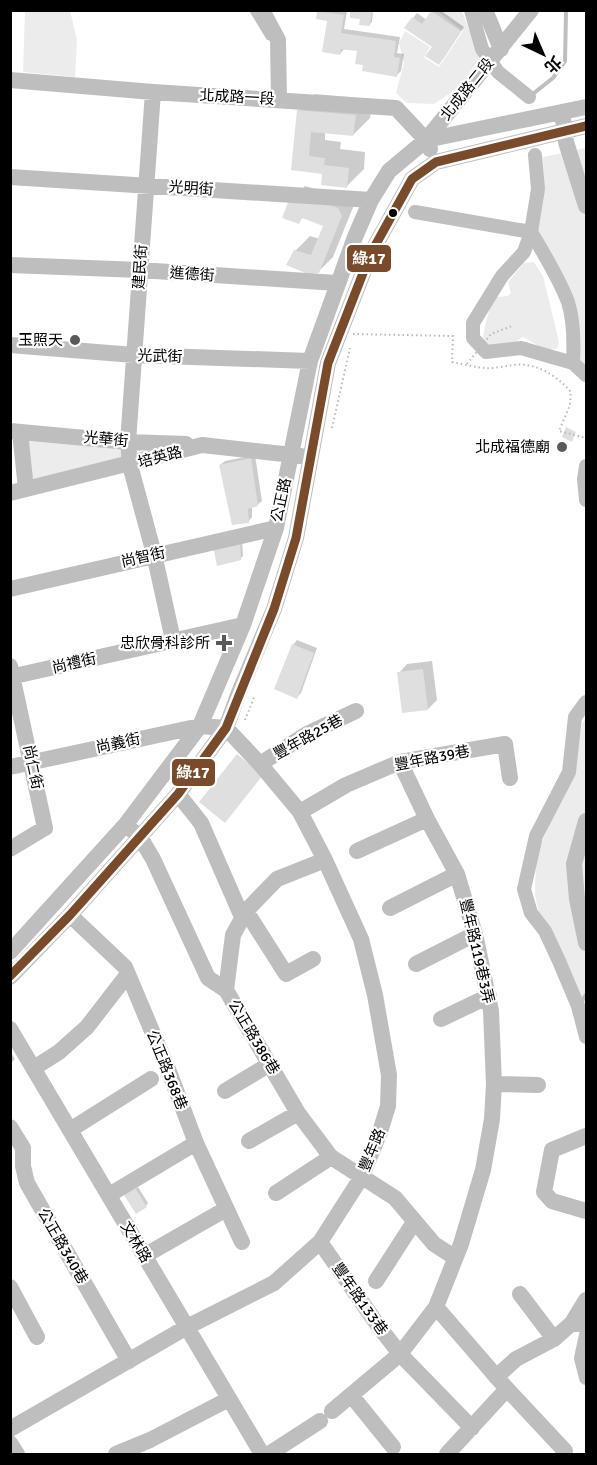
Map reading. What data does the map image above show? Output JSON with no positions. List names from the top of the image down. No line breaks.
{"streets":{"street":["北成路二段","北成路一段","光明街","建民街","進德街","光武街","光華街","培英路","公正路","尚智街","尚禮街","豐年路25巷","尚義街","豐年路39巷","尚仁街","豐年路119巷3弄","公正路386巷","公正路368巷","豐年路","文林路","公正路340巷","豐年路133巷"]},"crossings":[["北成路二段","北成路一段"],["北成路二段","公正路"],["北成路一段","建民街"],["北成路一段","公正路"],["光明街","建民街"],["光明街","公正路"],["建民街","進德街"],["建民街","光武街"],["建民街","光華街"],["建民街","培英路"],["建民街","尚智街"],["建民街","尚禮街"],["進德街","公正路"],["光武街","公正路"],["光華街","培英路"],["培英路","公正路"],["公正路","尚智街"],["公正路","尚禮街"],["公正路","尚義街"],["公正路","公正路386巷"],["公正路","公正路368巷"],["公正路","豐年路"],["尚禮街","尚仁街"],["豐年路25巷","豐年路"],["尚義街","尚仁街"],["尚義街","豐年路"],["豐年路39巷","豐年路119巷3弄"],["豐年路39巷","豐年路"],["豐年路119巷3弄","公正路386巷"],["豐年路119巷3弄","豐年路133巷"],["公正路386巷","豐年路"],["豐年路","文林路"],["豐年路","公正路340巷"],["豐年路","豐年路133巷"]],"places":{"other":["玉照天","北成福德廟"],"health":["忠欣骨科診所"]},"lines":["transit line 綠17"],"north":"bottom right"}
